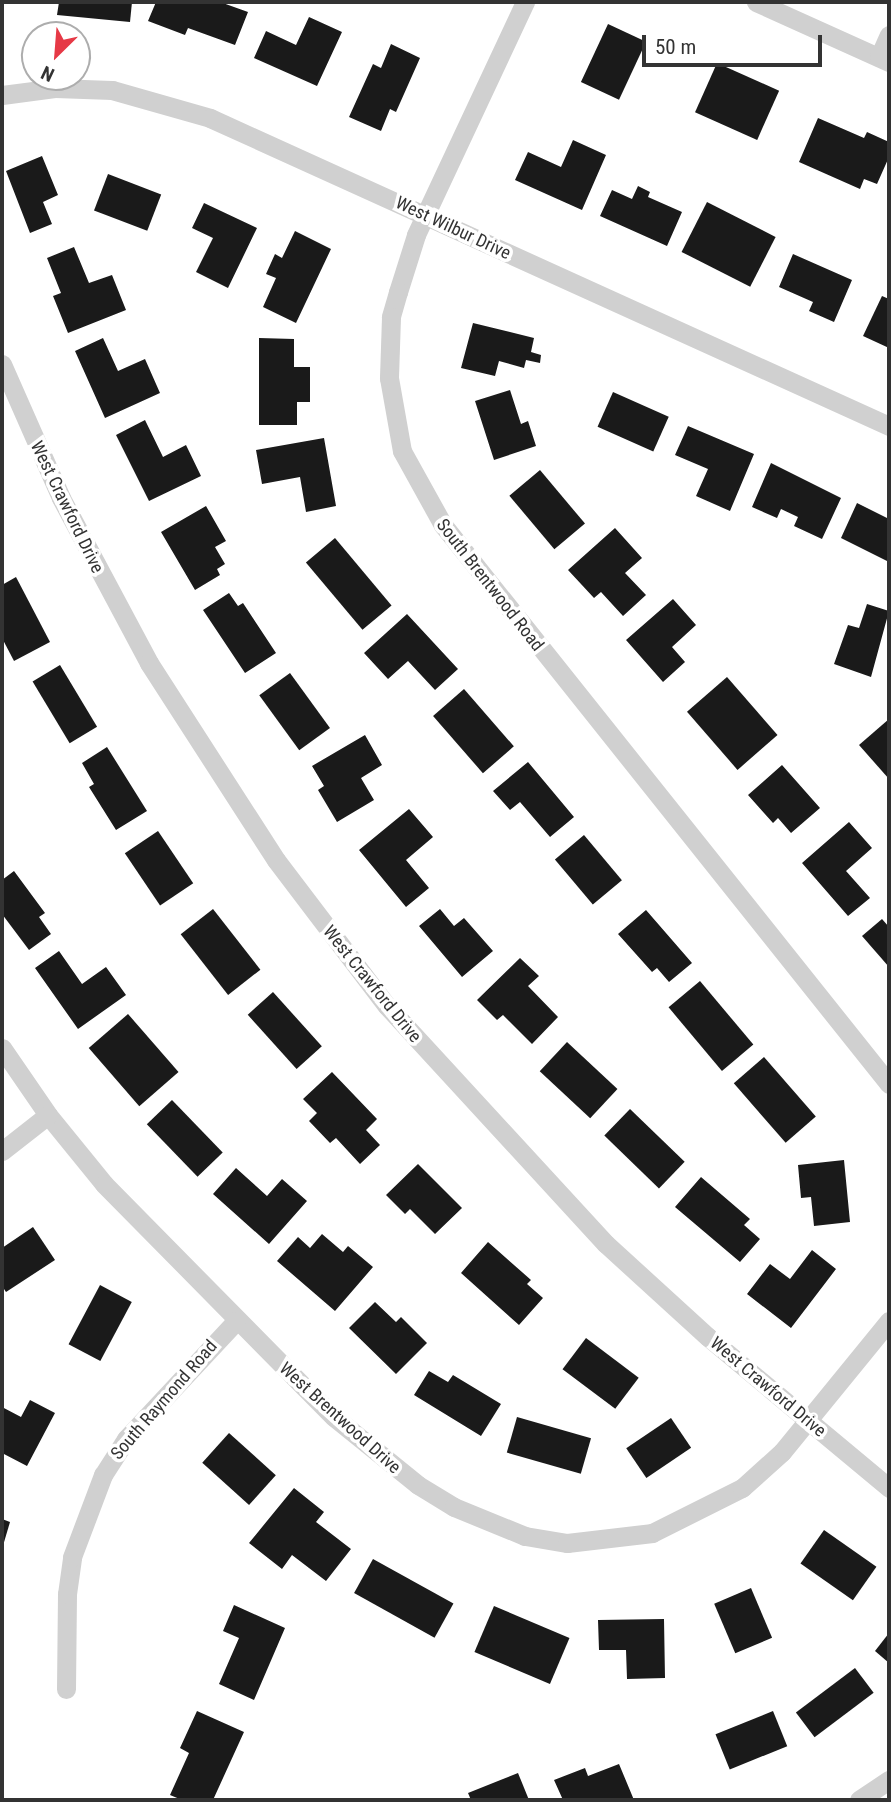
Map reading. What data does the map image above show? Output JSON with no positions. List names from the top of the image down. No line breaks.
{"streets":{"street":["West Wilbur Drive","West Crawford Drive","South Brentwood Road","South Raymond Road","West Brentwood Drive"]},"crossings":[["West Wilbur Drive","South Brentwood Road"],["West Crawford Drive","West Brentwood Drive"],["South Raymond Road","West Brentwood Drive"]],"scale_bar":"50 m","north":"bottom left"}
